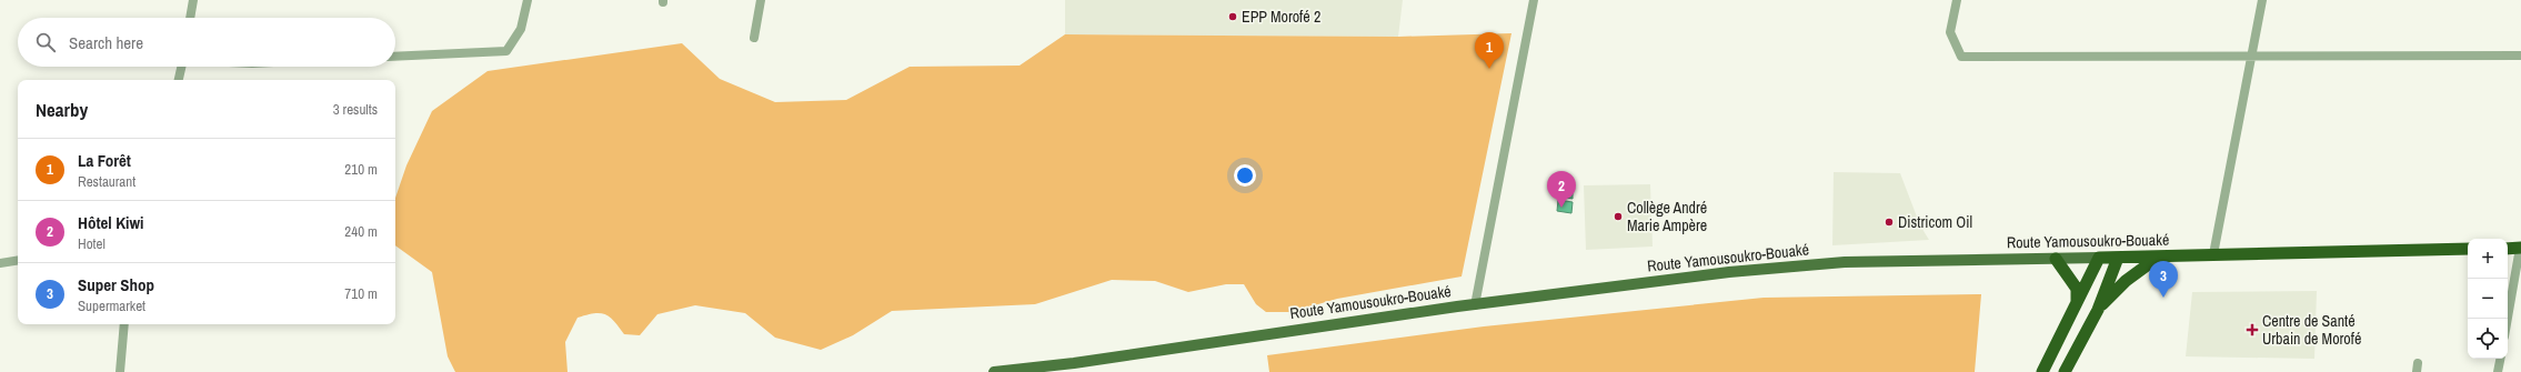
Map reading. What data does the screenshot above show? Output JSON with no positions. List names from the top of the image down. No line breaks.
{"streets":{"highway":["Route Yamousoukro-Bouaké"]},"places":{"other":["EPP Morofé 2","Collège André Marie Ampère","Districom Oil"],"health":["Centre de Santé Urbain de Morofé"]},"page":{"search":"Search here","pins":["1","2","3"],"heading":["Nearby","3 results"],"list":[{"mark":"1","name":"La Forêt","note":"Restaurant","value":"210 m"},{"mark":"2","name":"Hôtel Kiwi","note":"Hotel","value":"240 m"},{"mark":"3","name":"Super Shop","note":"Supermarket","value":"710 m"}],"map_buttons":["+","−"]}}
